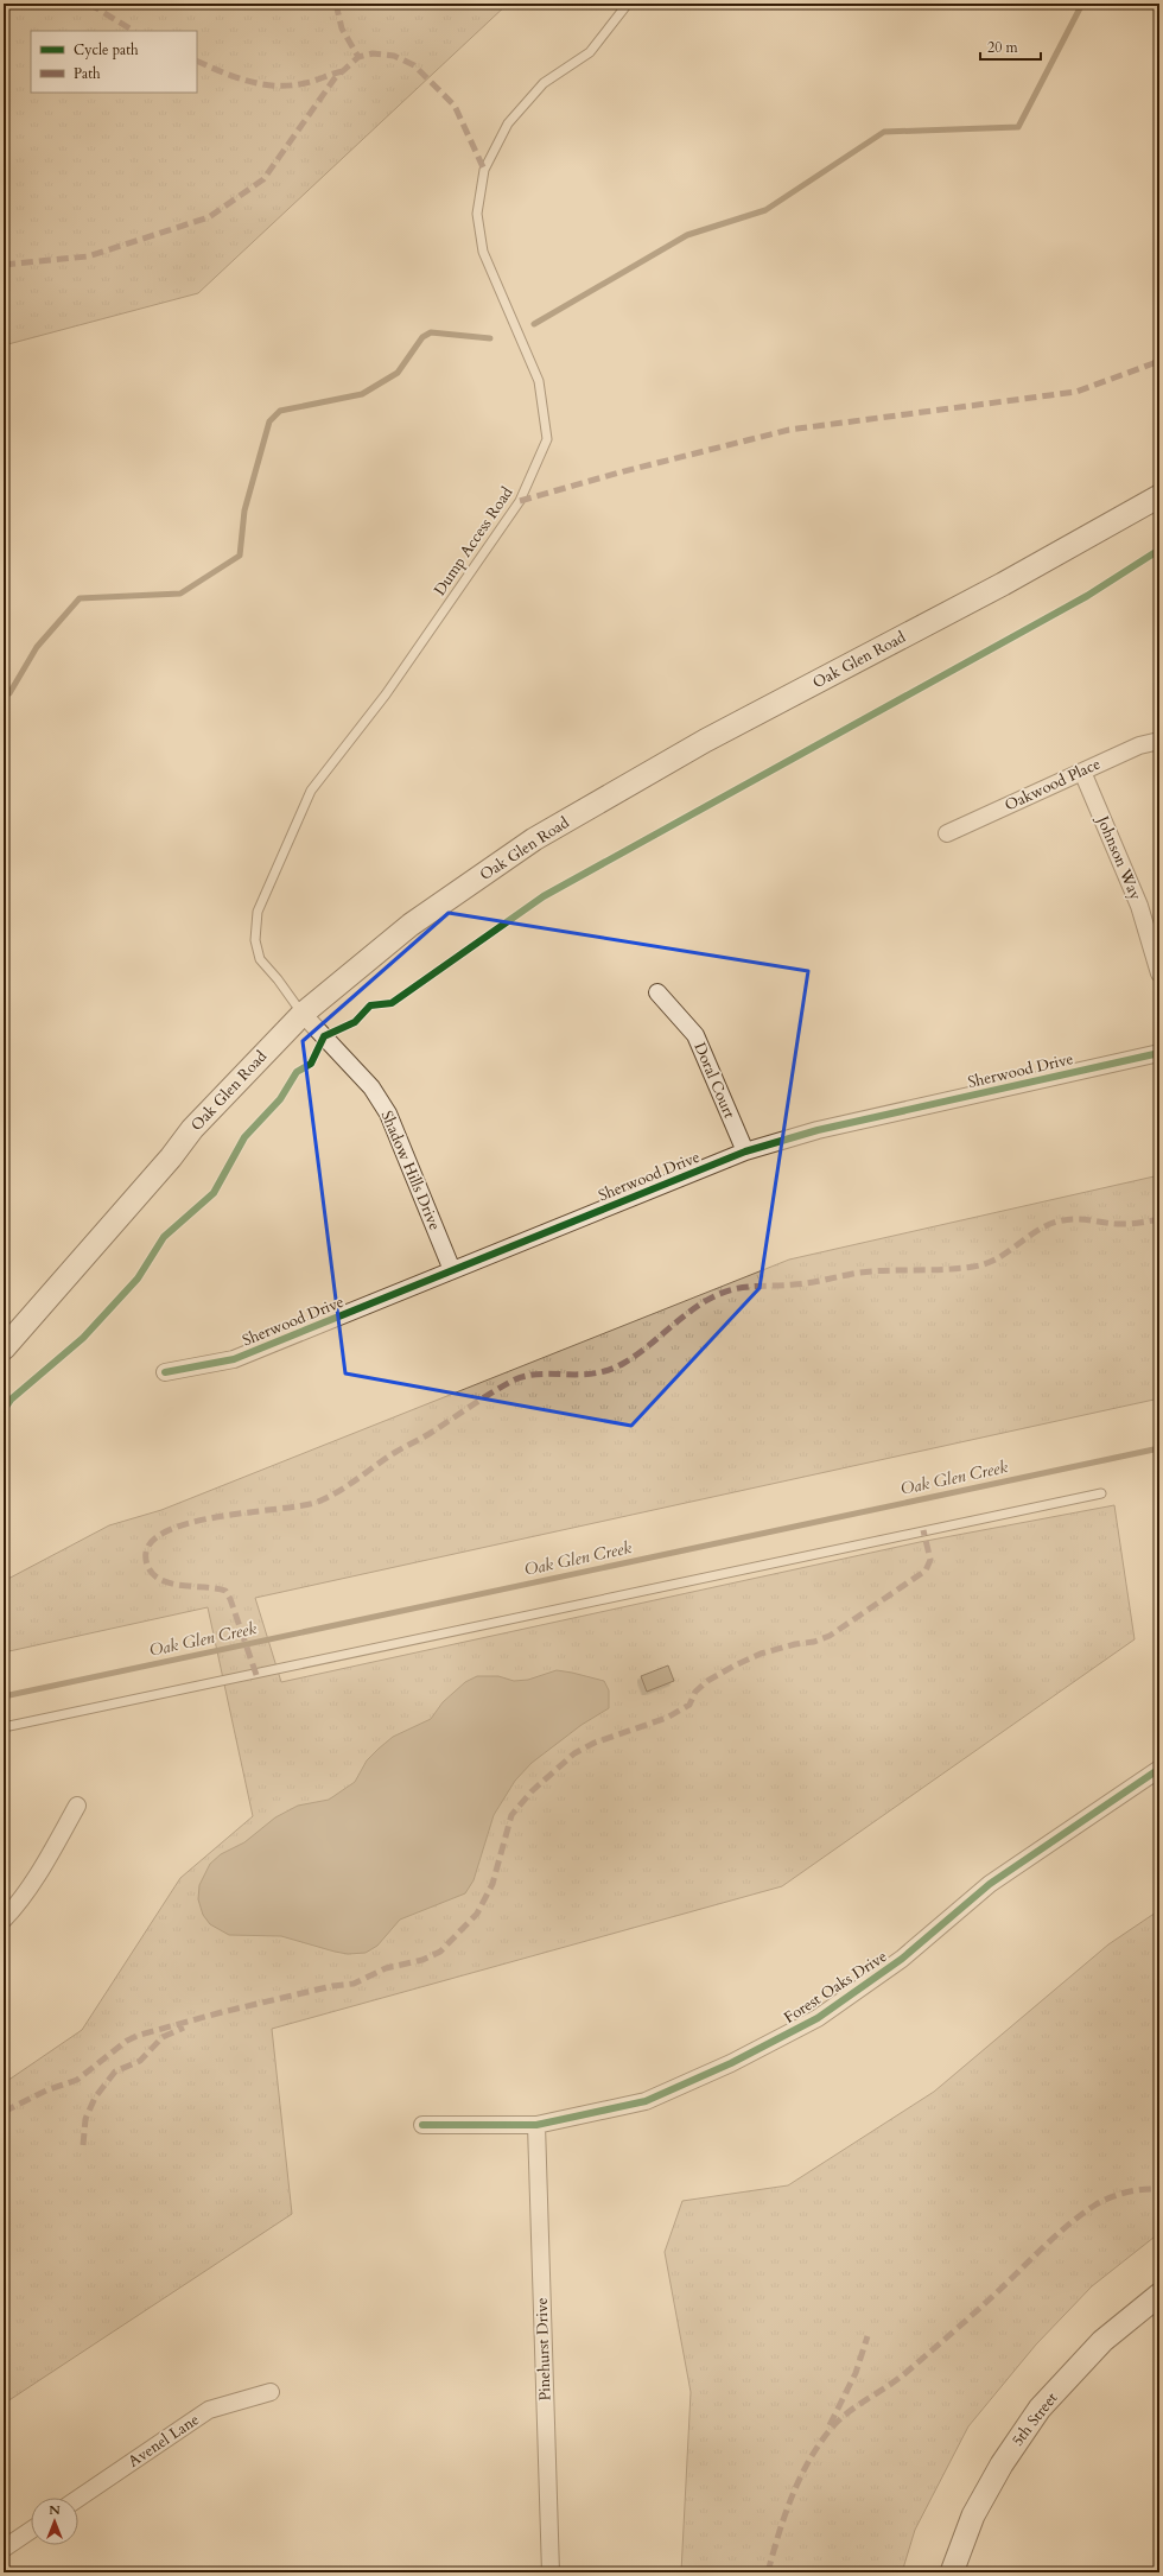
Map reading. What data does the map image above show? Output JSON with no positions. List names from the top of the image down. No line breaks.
{"streets":{"main road":["Oak Glen Road","5th Street"],"street":["Oakwood Place","Johnson Way","Sherwood Drive","Doral Court","Shadow Hills Drive","Forest Oaks Drive","Pinehurst Drive","Avenel Lane"],"lane":["Dump Access Road"]},"crossings":[["Dump Access Road","Oak Glen Road"],["Dump Access Road","Shadow Hills Drive"],["Oak Glen Road","Shadow Hills Drive"],["Oakwood Place","Johnson Way"],["Sherwood Drive","Doral Court"],["Sherwood Drive","Shadow Hills Drive"],["Forest Oaks Drive","Pinehurst Drive"]],"water":["Oak Glen Creek"],"legend":["Cycle path","Path"],"scale_bar":"20 m","north":"top"}
